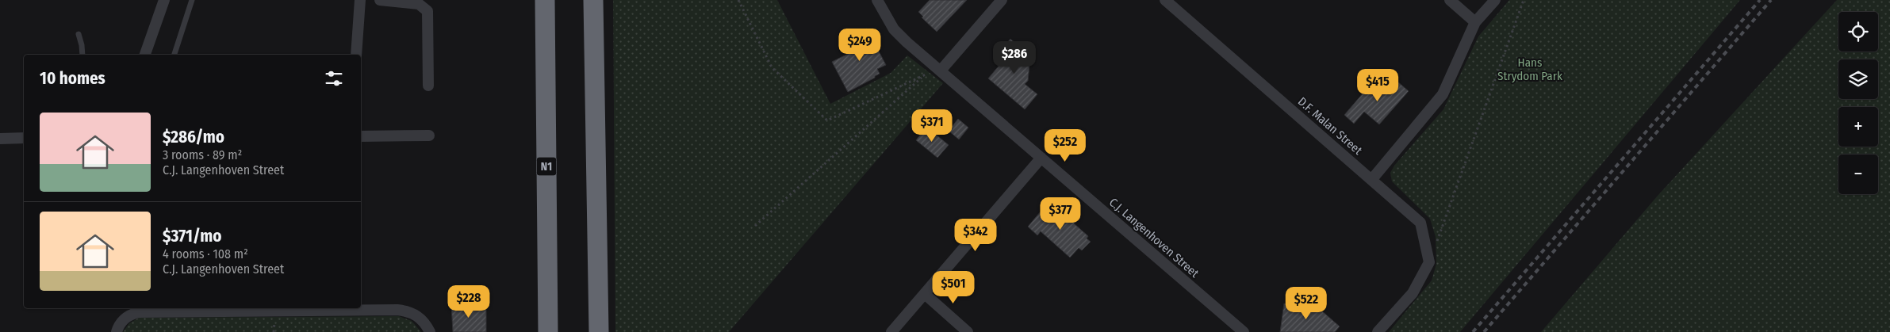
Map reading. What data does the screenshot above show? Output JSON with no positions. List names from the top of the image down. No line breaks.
{"streets":{"highway":["N1"],"street":["D.F. Malan Street","C.J. Langenhoven Street"]},"parks":["Hans Strydom Park"],"page":{"map_buttons":["+","−"],"price":["$249","$286","$415","$371","$252","$377","$342","$501","$228","$522"],"heading":"10 homes","list":[{"name":"$286/mo","note":"3 rooms · 89 m² · C.J. Langenhoven Street"},{"name":"$371/mo","note":"4 rooms · 108 m² · C.J. Langenhoven Street"}]}}
